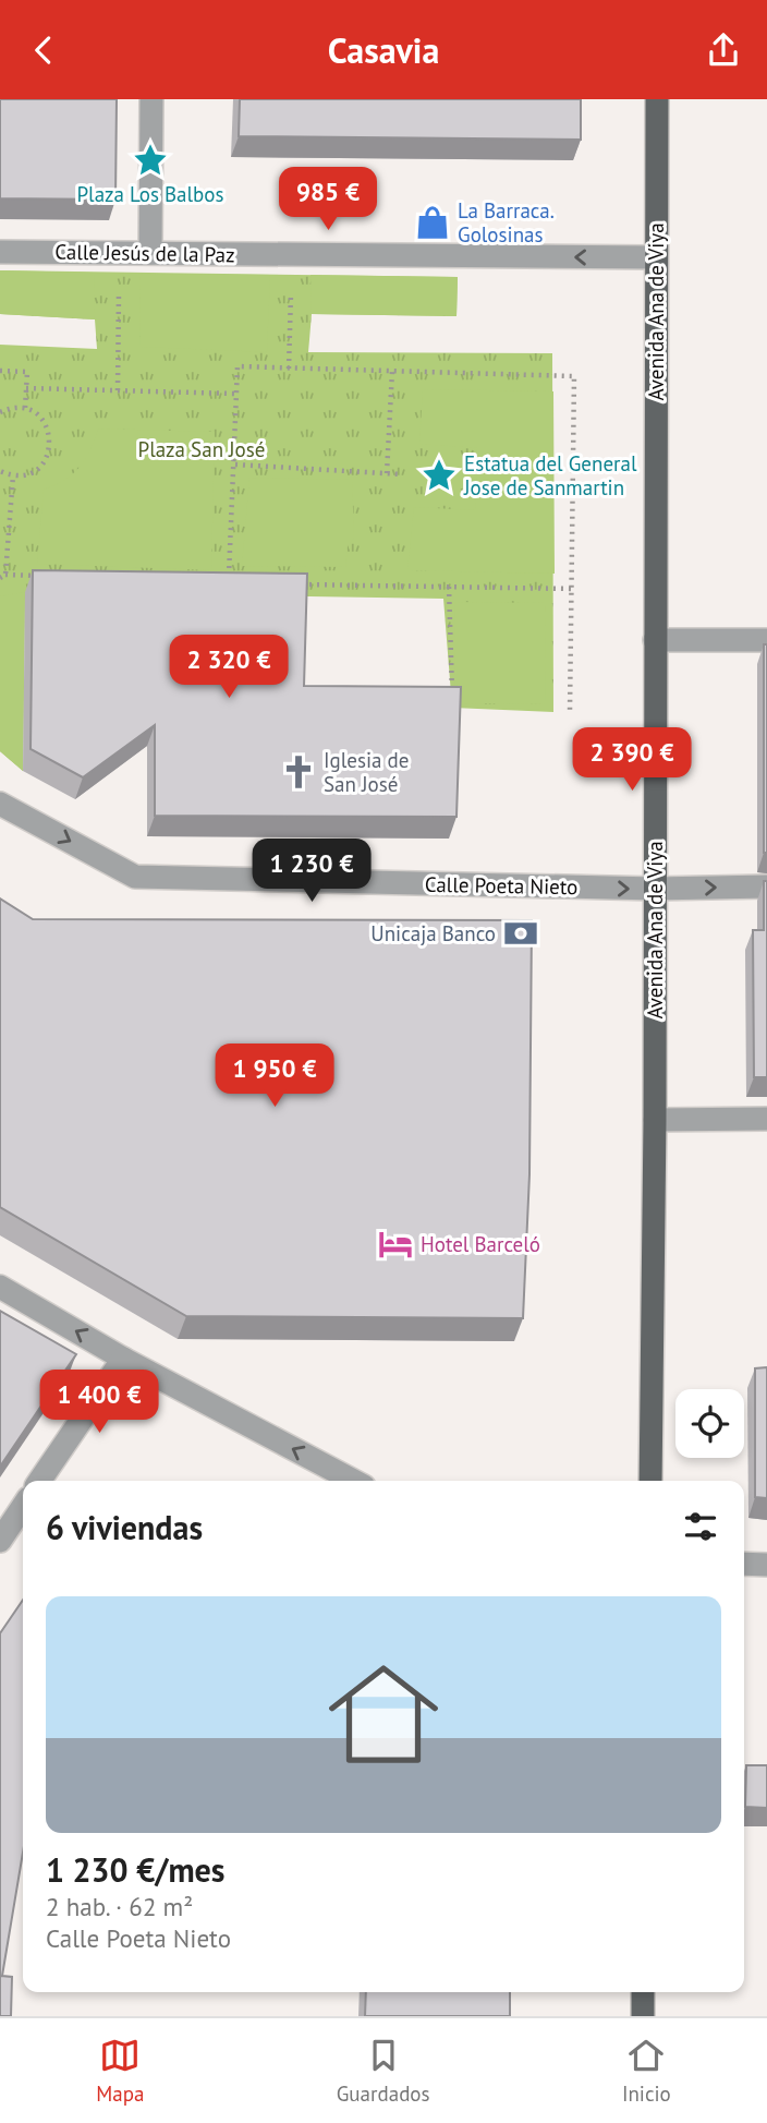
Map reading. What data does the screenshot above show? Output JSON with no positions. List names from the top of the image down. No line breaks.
{"streets":{"main road":["Avenida Ana de Viya"],"street":["Calle Jesús de la Paz","Calle Poeta Nieto"]},"crossings":[["Calle Jesús de la Paz","Avenida Ana de Viya"],["Avenida Ana de Viya","Calle Poeta Nieto"]],"one_way":["Calle Jesús de la Paz","Calle Poeta Nieto"],"parks":["Plaza San José"],"places":{"place":["Plaza Los Balbos","Estatua del General Jose de Sanmartin"],"shop":["La Barraca. Golosinas"],"church":["Iglesia de San José"],"bank":["Unicaja Banco"],"hotel":["Hotel Barceló"]},"page":{"header":"Casavia","price":["985 €","2 320 €","2 390 €","1 230 €","1 950 €","1 400 €"],"heading":"6 viviendas","list":[{"name":"1 230 €/mes","note":"2 hab. · 62 m² · Calle Poeta Nieto"}],"tabs":["Mapa","Guardados","Inicio"]}}
